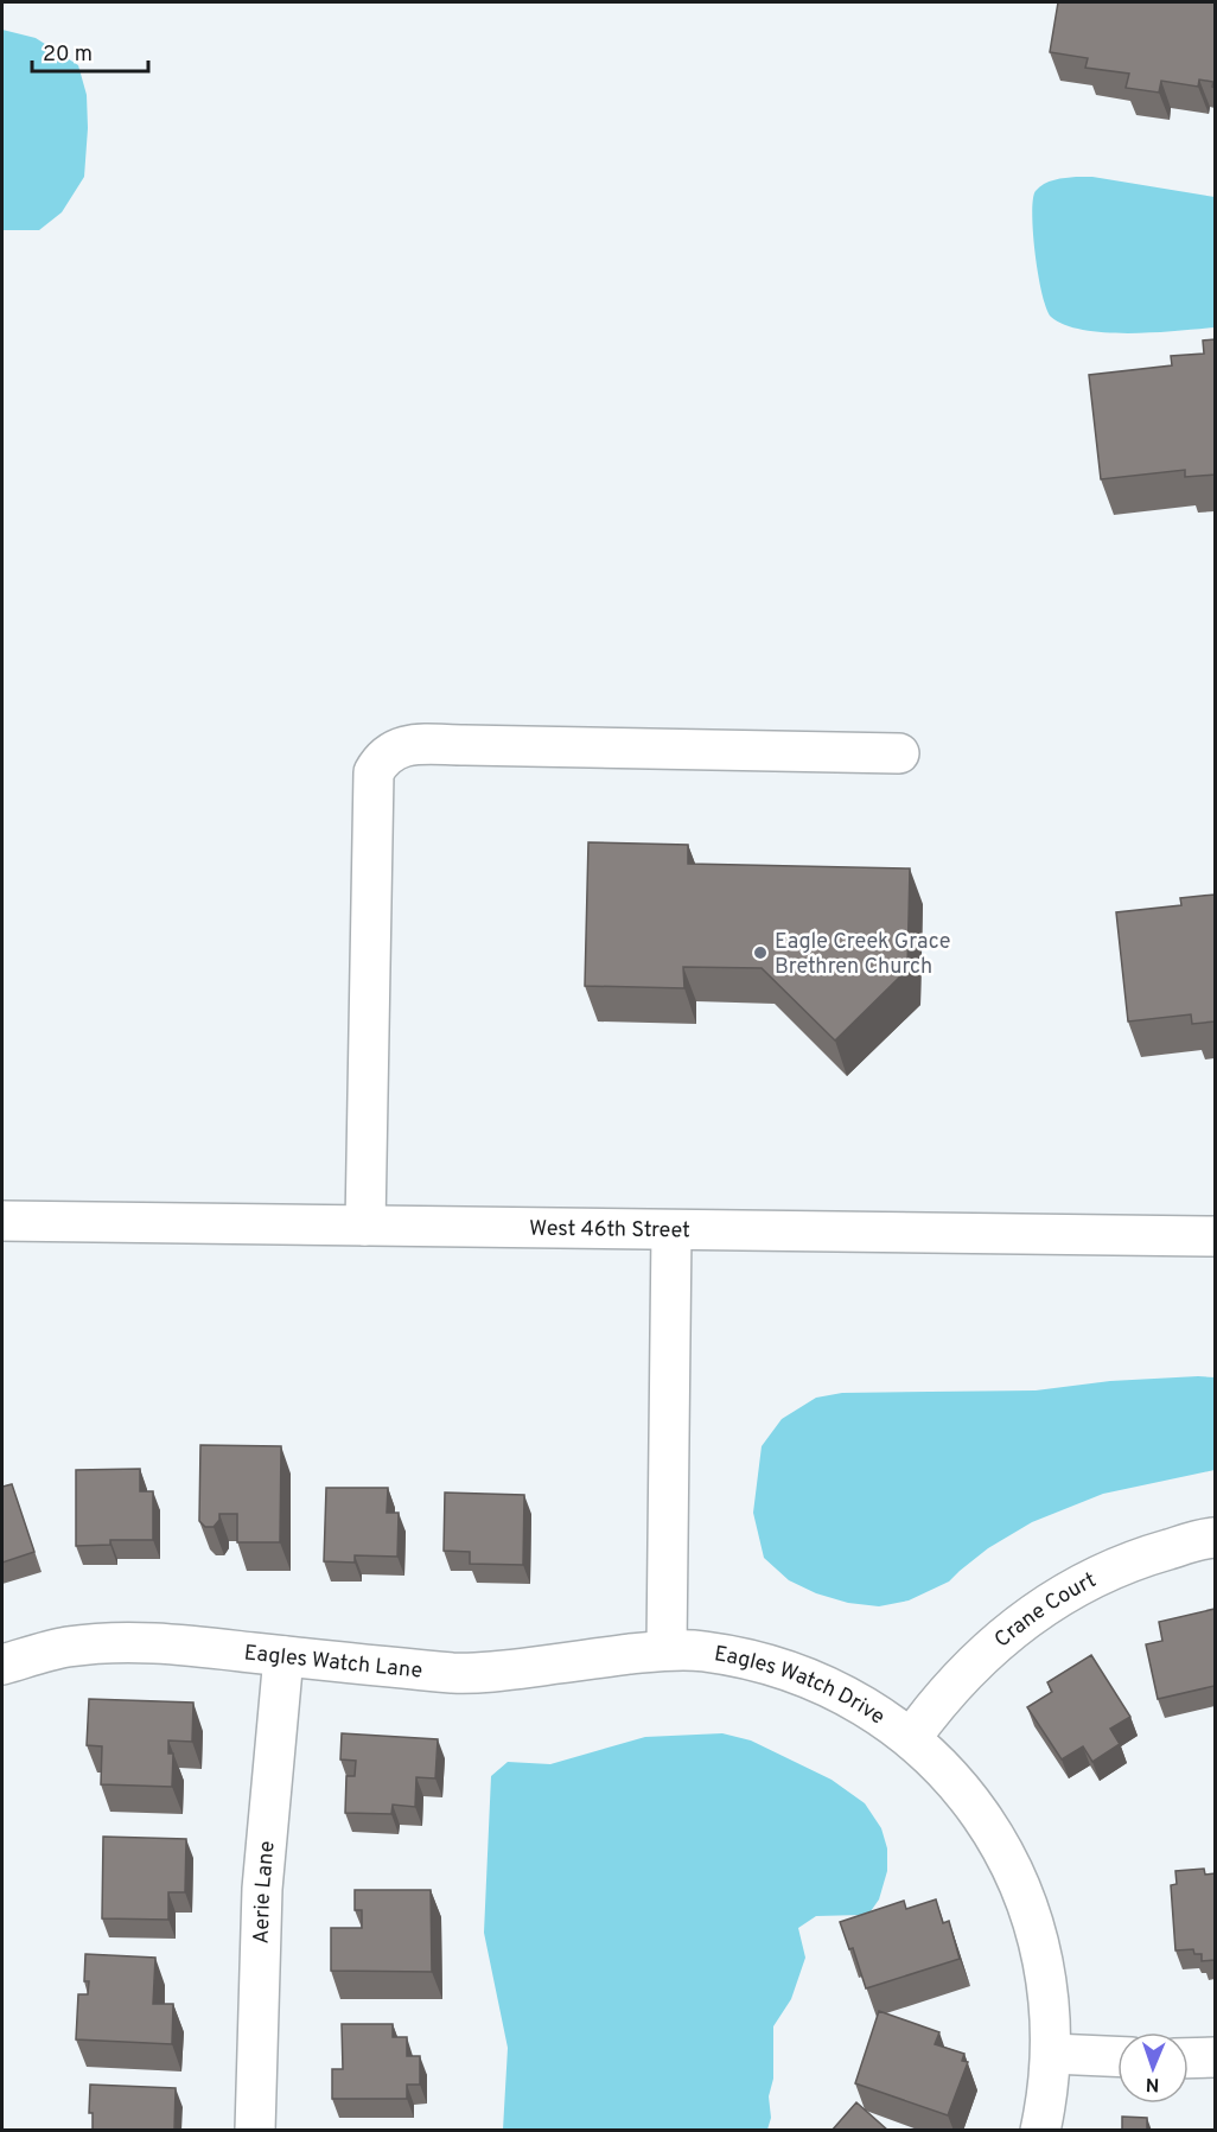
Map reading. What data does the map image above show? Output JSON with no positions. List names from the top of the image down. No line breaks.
{"streets":{"street":["West 46th Street","Crane Court","Eagles Watch Lane","Eagles Watch Drive","Aerie Lane"]},"crossings":[["Crane Court","Eagles Watch Drive"],["Eagles Watch Lane","Eagles Watch Drive"],["Eagles Watch Lane","Aerie Lane"]],"places":["Eagle Creek Grace Brethren Church"],"scale_bar":"20 m","north":"bottom"}
